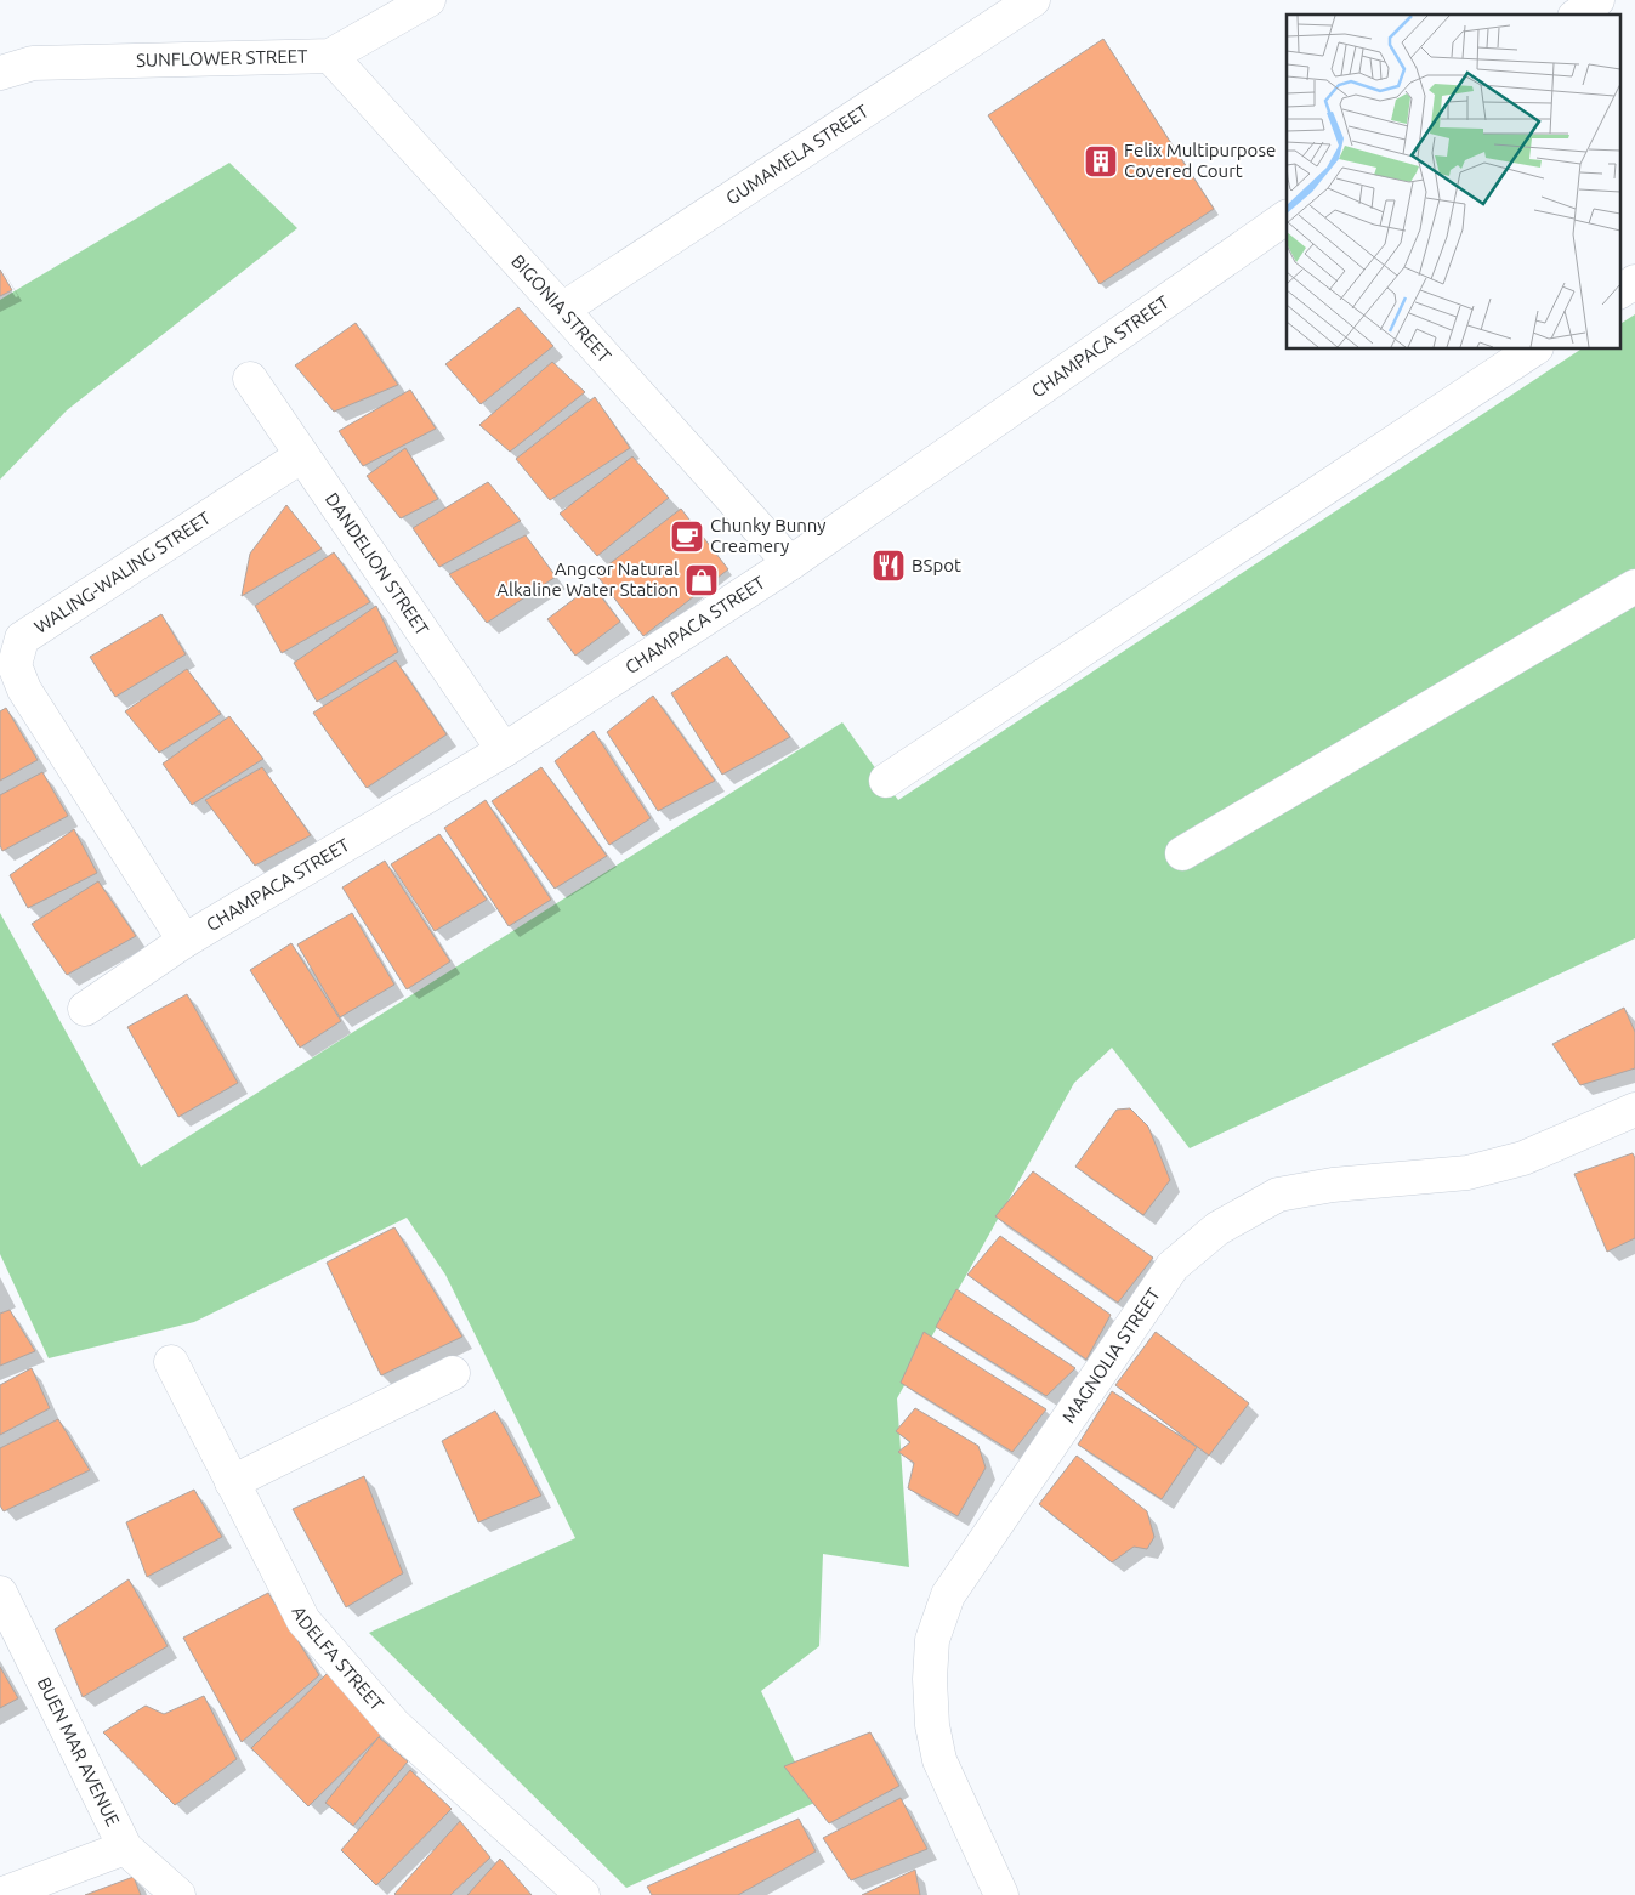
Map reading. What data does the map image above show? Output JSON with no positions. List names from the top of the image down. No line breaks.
{"streets":{"street":["SUNFLOWER STREET","GUMAMELA STREET","BIGONIA STREET","CHAMPACA STREET","DANDELION STREET","WALING-WALING STREET","MAGNOLIA STREET","ADELFA STREET","BUEN MAR AVENUE"]},"crossings":[["SUNFLOWER STREET","BIGONIA STREET"],["GUMAMELA STREET","BIGONIA STREET"],["BIGONIA STREET","CHAMPACA STREET"],["CHAMPACA STREET","DANDELION STREET"],["CHAMPACA STREET","WALING-WALING STREET"],["DANDELION STREET","WALING-WALING STREET"]],"places":{"building":["Felix Multipurpose Covered Court"],"cafe":["Chunky Bunny Creamery"],"restaurant":["BSpot"],"shop":["Angcor Natural Alkaline Water Station"]}}
